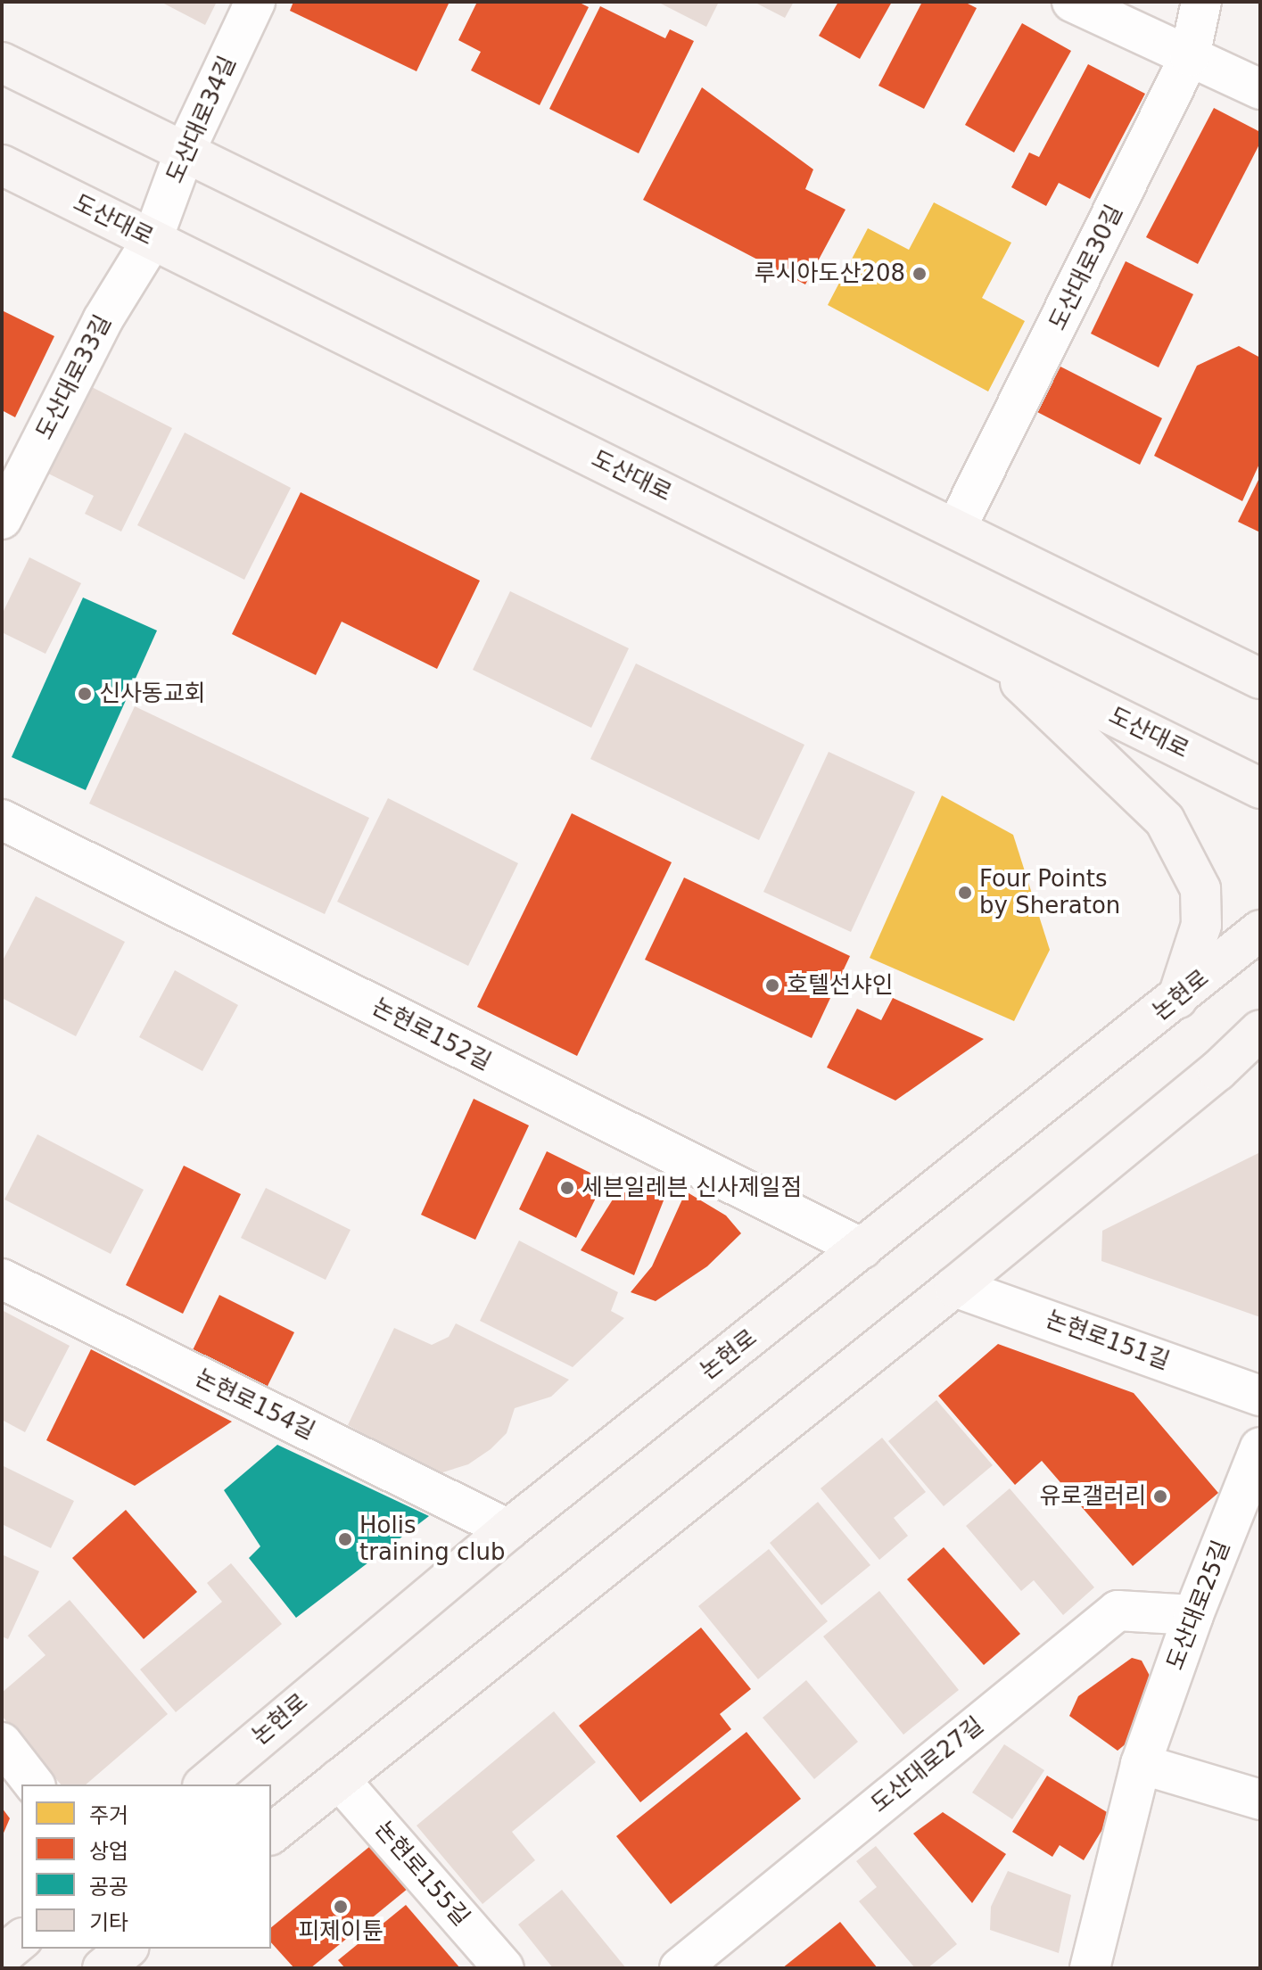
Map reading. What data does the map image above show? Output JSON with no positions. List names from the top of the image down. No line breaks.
{"streets":{"main road":["도산대로","논현로"],"street":["도산대로34길","도산대로30길","도산대로33길","논현로152길","논현로151길","논현로154길","도산대로25길","도산대로27길","논현로155길"]},"crossings":[["도산대로34길","도산대로"],["도산대로34길","도산대로33길"],["도산대로","도산대로33길"],["논현로","논현로152길"],["논현로","논현로154길"],["도산대로25길","도산대로27길"]],"places":["루시아도산208","신사동교회","Four Points by Sheraton","호텔선샤인","세븐일레븐 신사제일점","유로갤러리","Holis training club","피제이튠"],"legend":["주거","상업","공공","기타"]}
